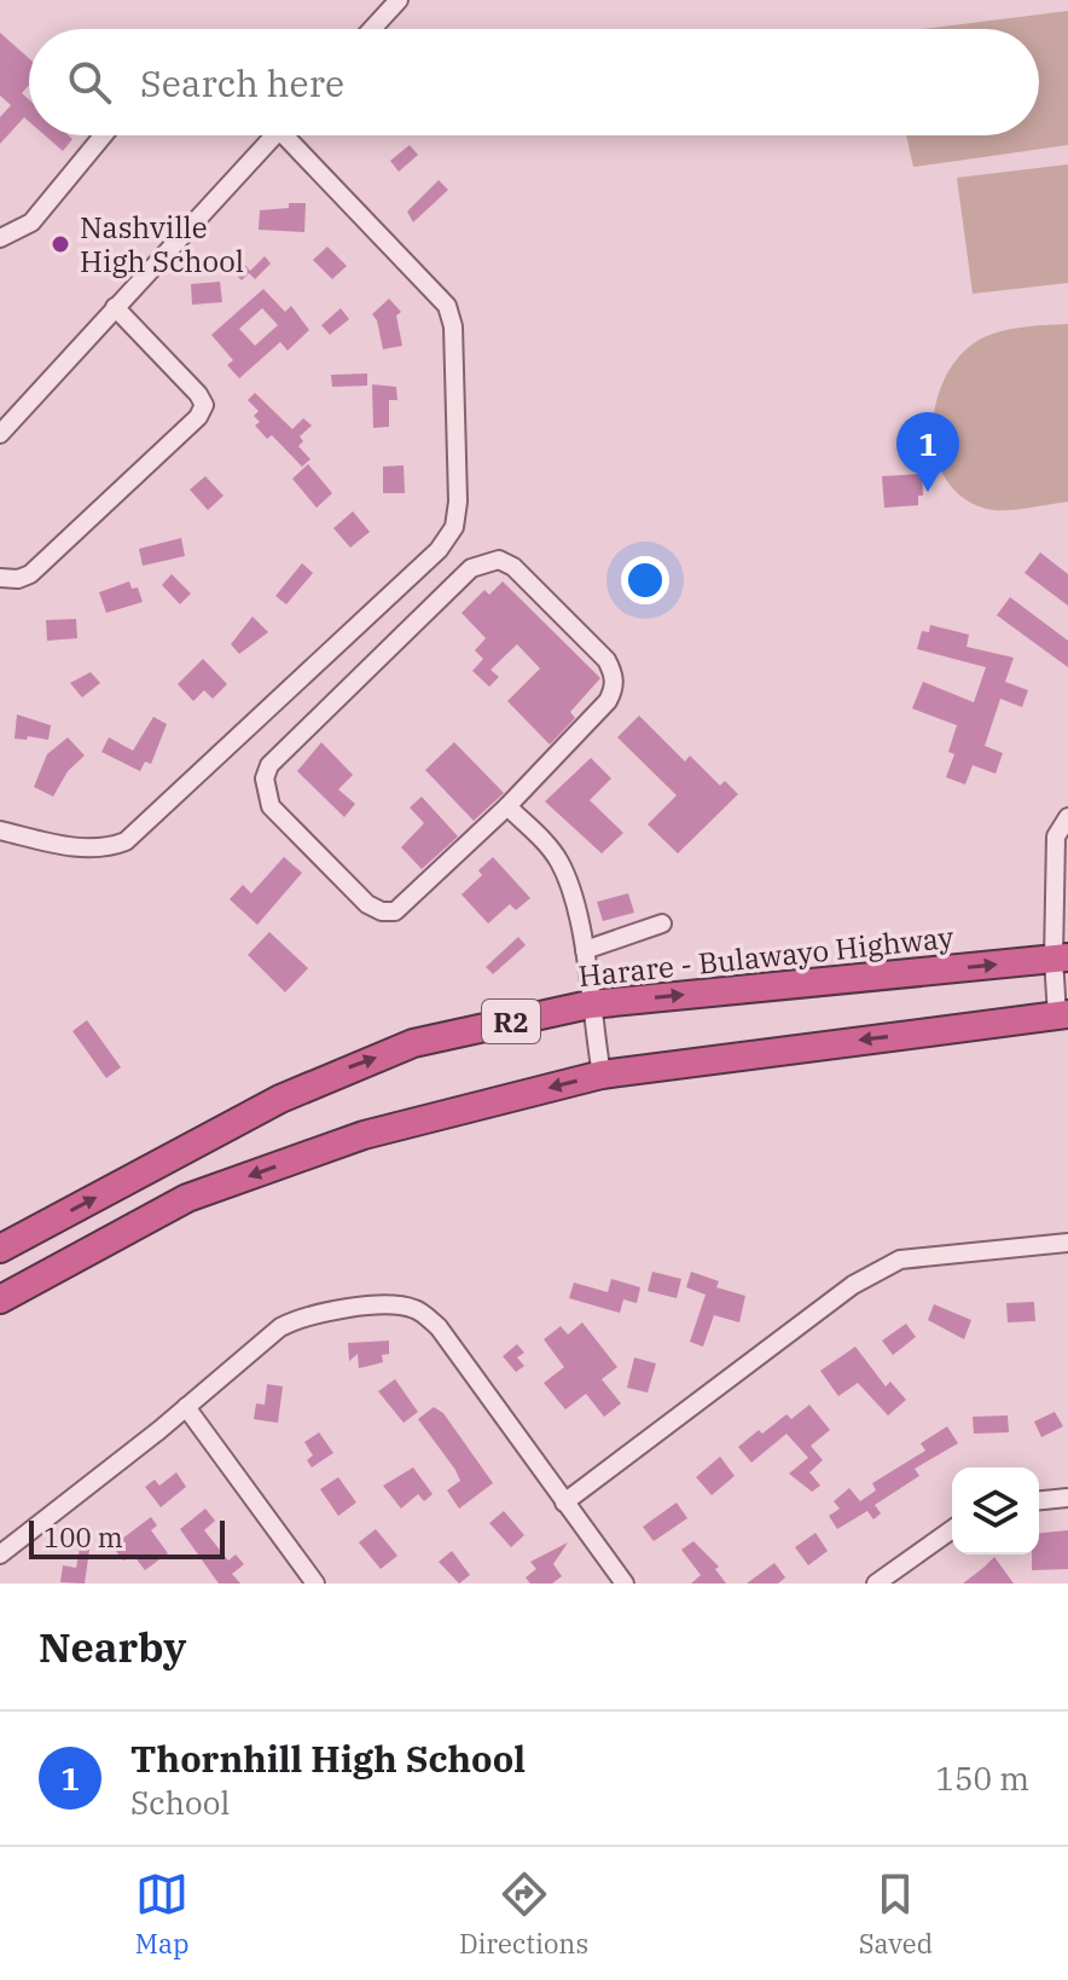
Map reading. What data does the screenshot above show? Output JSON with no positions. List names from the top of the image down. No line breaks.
{"streets":{"highway":["Harare - Bulawayo Highway","R2"]},"places":["Nashville High School"],"scale_bar":"100 m","page":{"search":"Search here","pins":"1","scale":"100 m","heading":"Nearby","list":[{"mark":"1","name":"Thornhill High School","note":"School","value":"150 m"}],"nav":["Map","Directions","Saved"]}}
